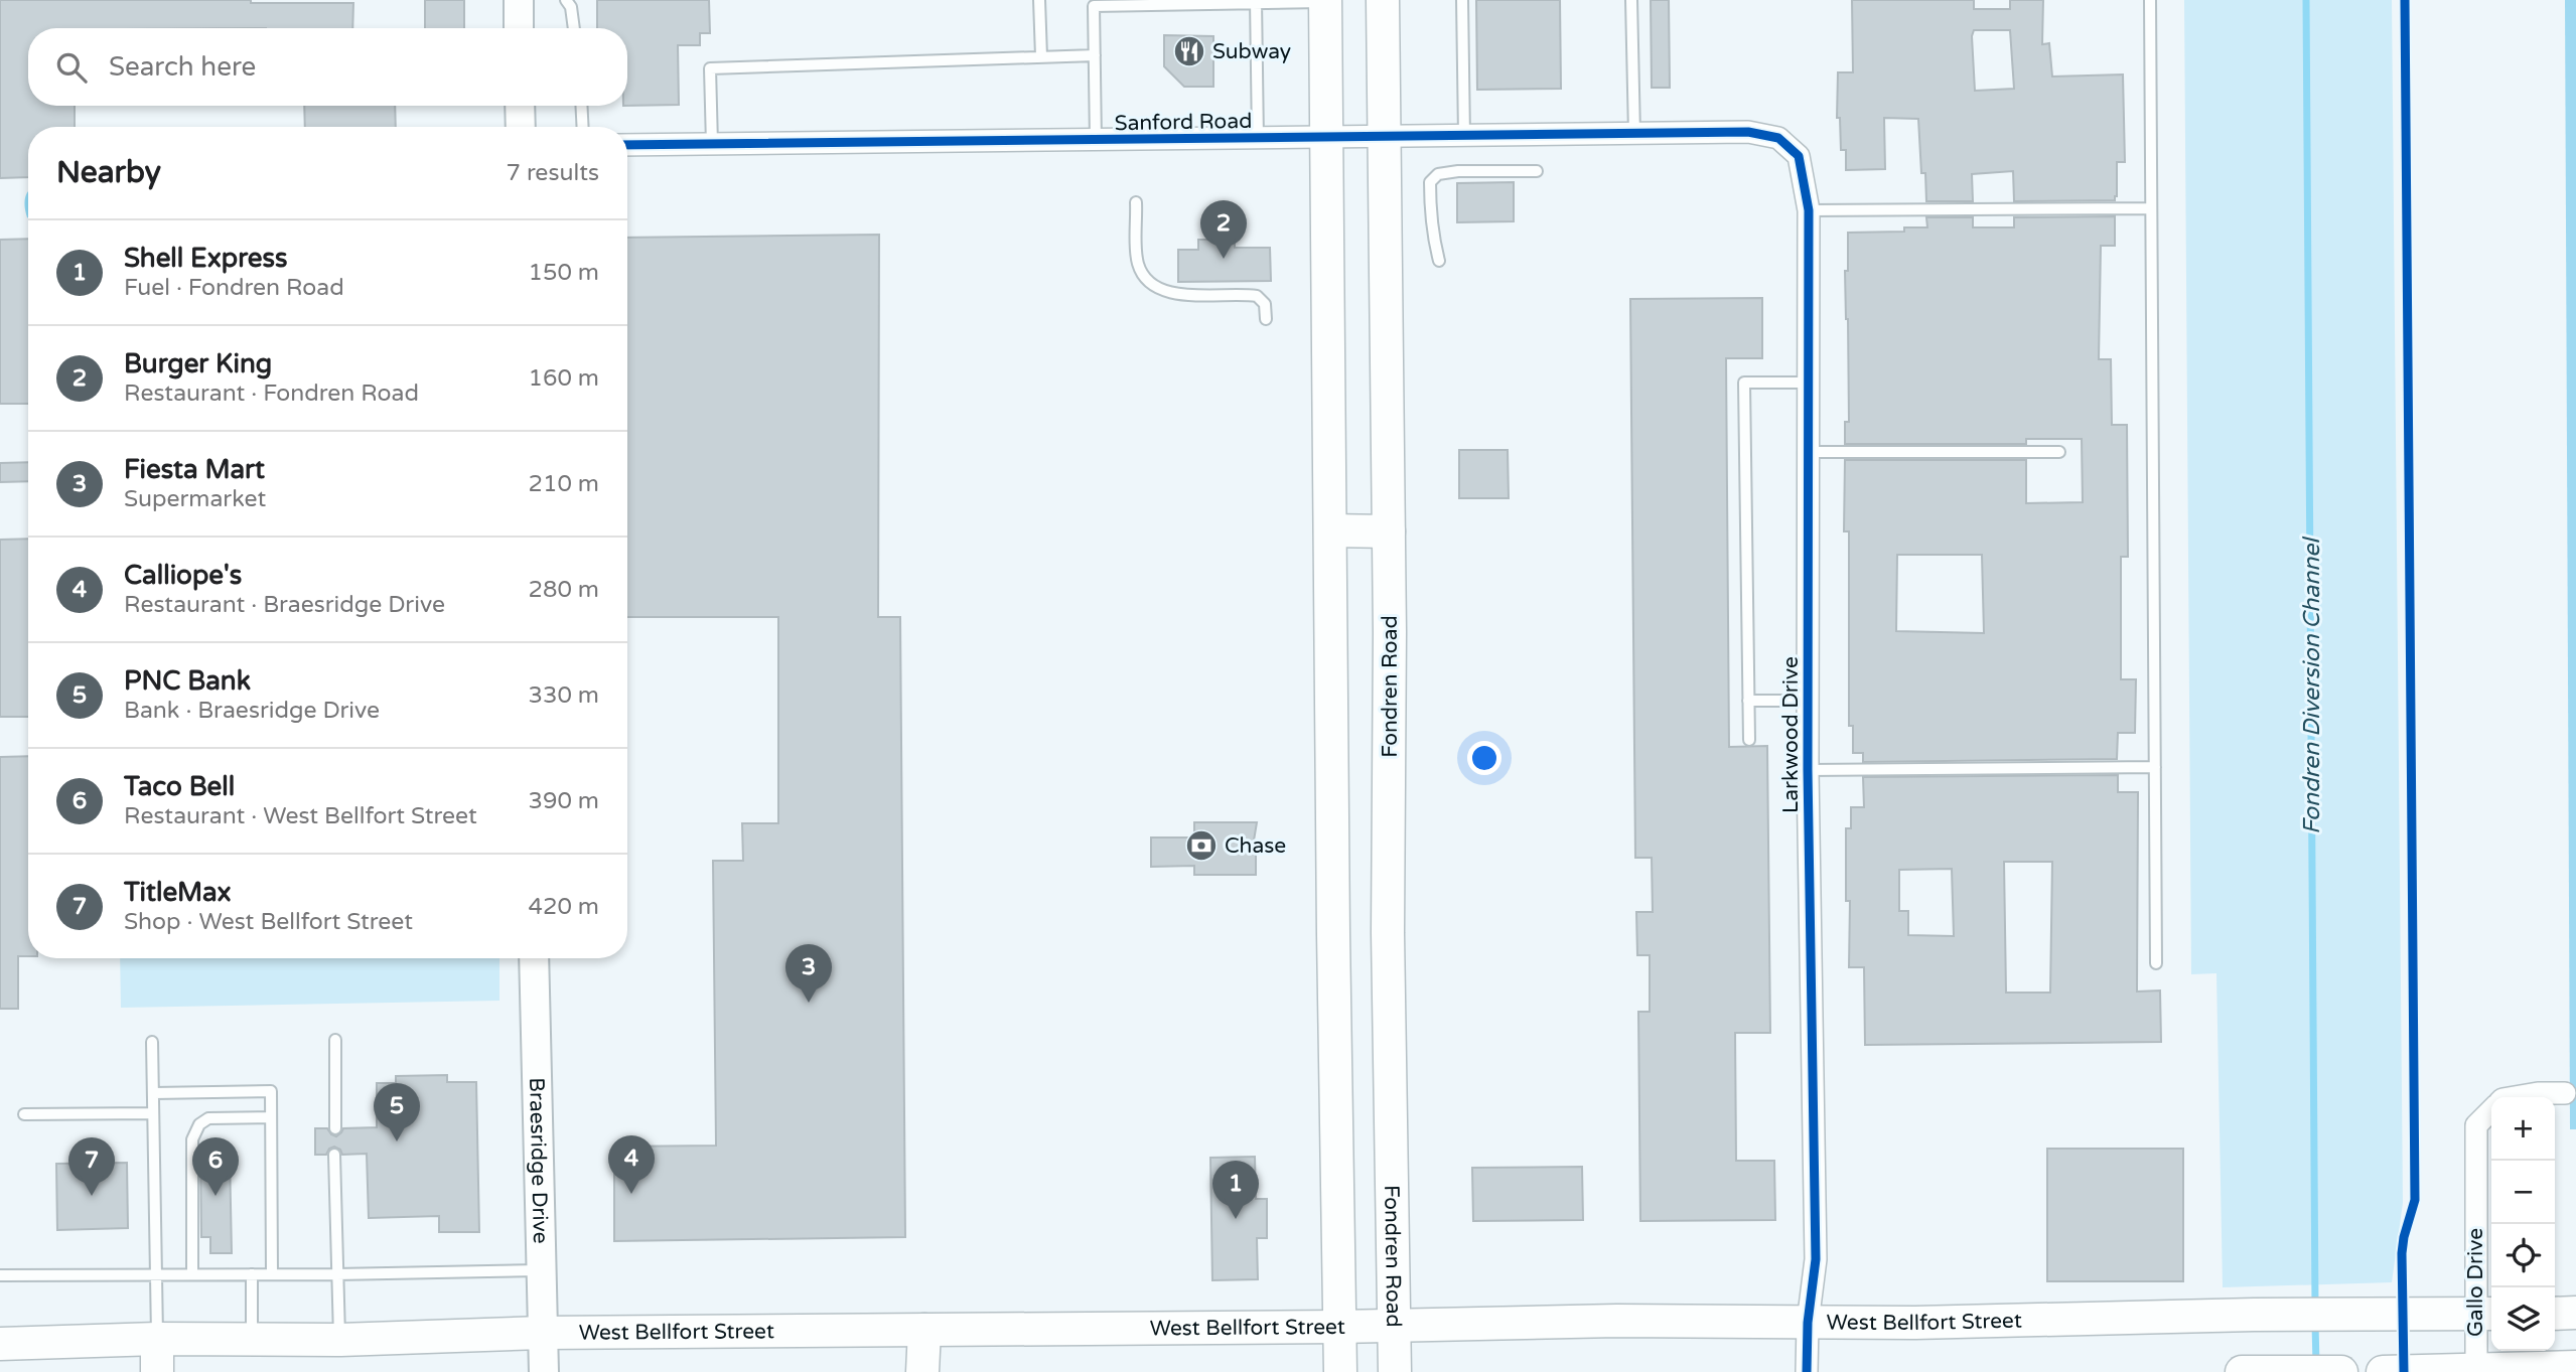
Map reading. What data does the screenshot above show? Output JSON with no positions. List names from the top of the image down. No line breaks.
{"streets":{"main road":["Fondren Road","West Bellfort Street"],"street":["Sanford Road","Larkwood Drive","Braesridge Drive","Gallo Drive"]},"crossings":[["Sanford Road","Fondren Road"],["Sanford Road","Larkwood Drive"],["Fondren Road","West Bellfort Street"],["Larkwood Drive","West Bellfort Street"],["Braesridge Drive","West Bellfort Street"],["Gallo Drive","West Bellfort Street"]],"water":["Fondren Diversion Channel"],"places":{"restaurant":["Subway"],"bank":["Chase"]},"page":{"search":"Search here","heading":["Nearby","7 results"],"pins":["2","3","5","4","6","7","1"],"list":[{"mark":"1","name":"Shell Express","note":"Fuel · Fondren Road","value":"150 m"},{"mark":"2","name":"Burger King","note":"Restaurant · Fondren Road","value":"160 m"},{"mark":"3","name":"Fiesta Mart","note":"Supermarket","value":"210 m"},{"mark":"4","name":"Calliope's","note":"Restaurant · Braesridge Drive","value":"280 m"},{"mark":"5","name":"PNC Bank","note":"Bank · Braesridge Drive","value":"330 m"},{"mark":"6","name":"Taco Bell","note":"Restaurant · West Bellfort Street","value":"390 m"},{"mark":"7","name":"TitleMax","note":"Shop · West Bellfort Street","value":"420 m"}],"map_buttons":["+","−"]}}
